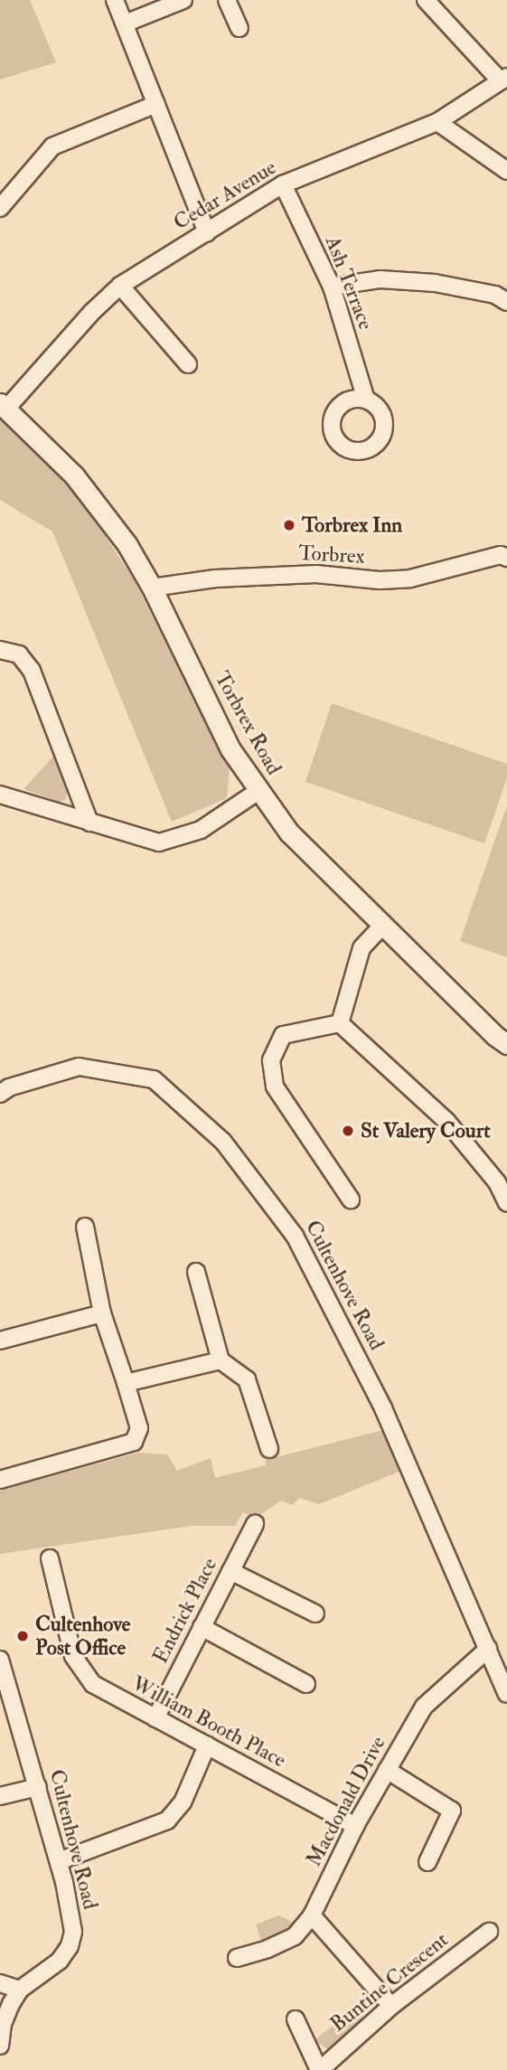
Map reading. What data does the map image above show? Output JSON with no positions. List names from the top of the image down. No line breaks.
{"streets":{"street":["Cedar Avenue","Ash Terrace","Torbrex","Torbrex Road","Cultenhove Road","Endrick Place","William Booth Place","Macdonald Drive","Buntine Crescent"]},"crossings":[["Cedar Avenue","Ash Terrace"],["Cedar Avenue","Torbrex Road"],["Torbrex","Torbrex Road"],["Cultenhove Road","Macdonald Drive"],["Endrick Place","William Booth Place"],["William Booth Place","Macdonald Drive"]],"places":["Torbrex Inn","St Valery Court","Cultenhove Post Office"]}
